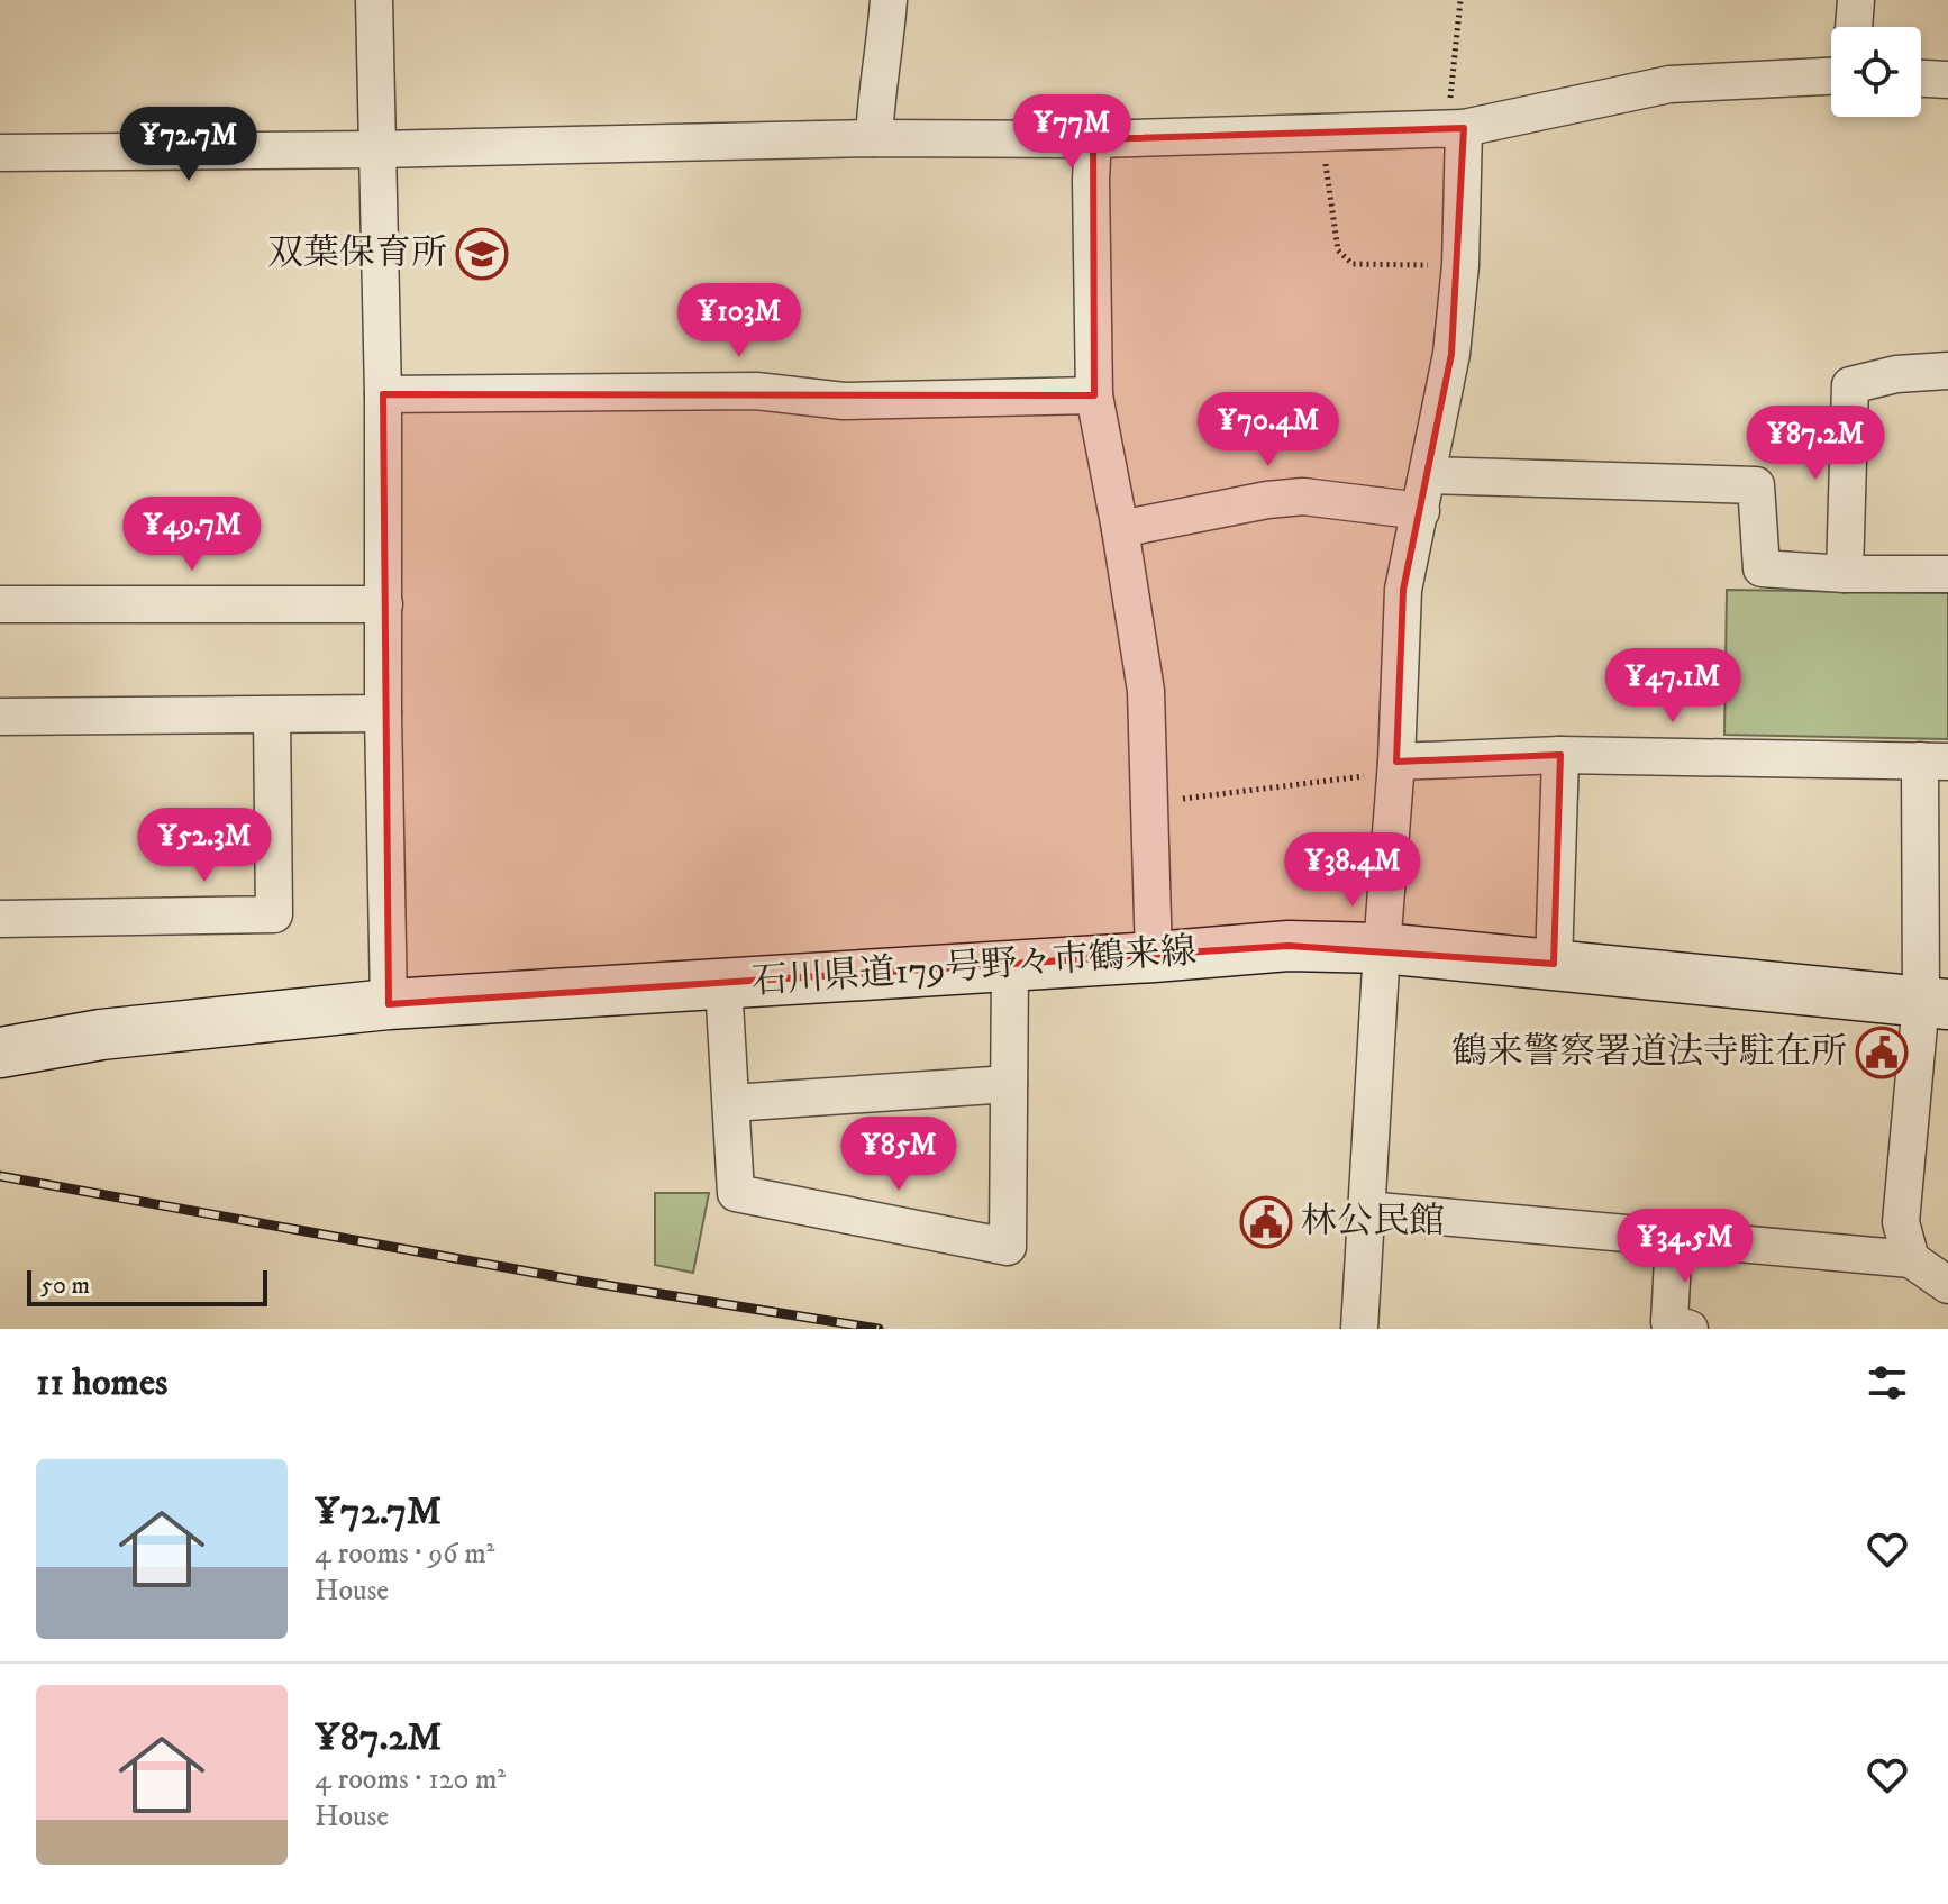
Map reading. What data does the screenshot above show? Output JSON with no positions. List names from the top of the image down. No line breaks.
{"streets":{"main road":["石川県道179号野々市鶴来線"]},"places":{"school or university":["双葉保育所"],"public building":["鶴来警察署道法寺駐在所","林公民館"]},"scale_bar":"50 m","page":{"price":["¥77M","¥72.7M","¥103M","¥70.4M","¥87.2M","¥49.7M","¥47.1M","¥52.3M","¥38.4M","¥85M","¥34.5M"],"scale":"50 m","heading":"11 homes","list":[{"name":"¥72.7M","note":"4 rooms · 96 m² · House"},{"name":"¥87.2M","note":"4 rooms · 120 m² · House"}]}}
